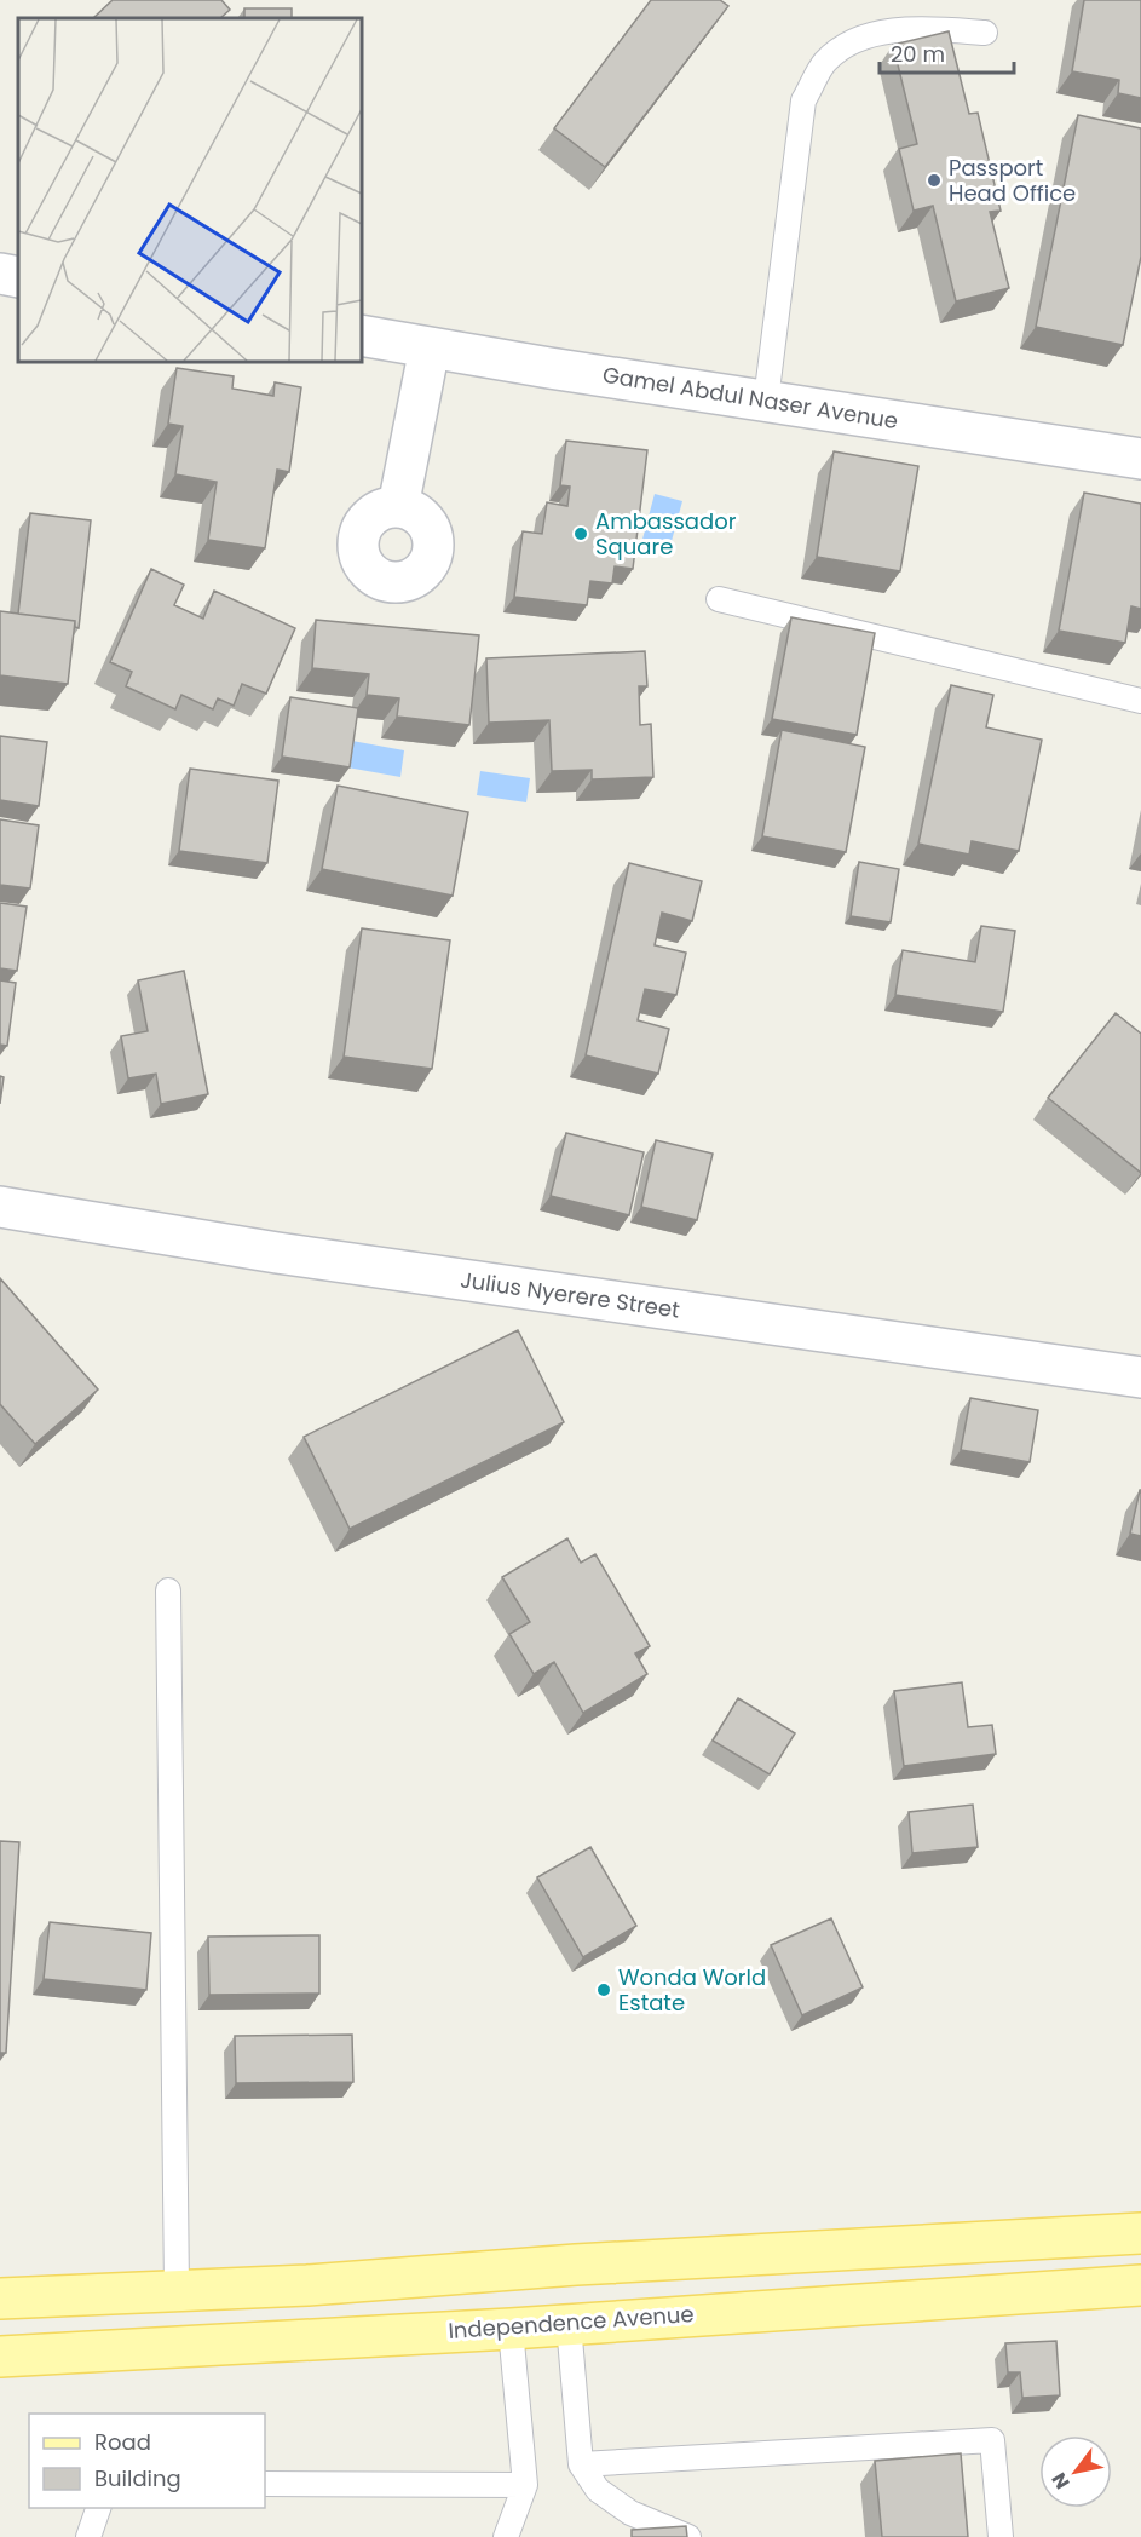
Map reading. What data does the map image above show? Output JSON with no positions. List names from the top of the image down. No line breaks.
{"streets":{"main road":["Independence Avenue"],"street":["Gamel Abdul Naser Avenue","Julius Nyerere Street"]},"places":["Passport Head Office","Ambassador Square","Wonda World Estate"],"legend":["Road","Building"],"scale_bar":"20 m","north":"bottom left"}
